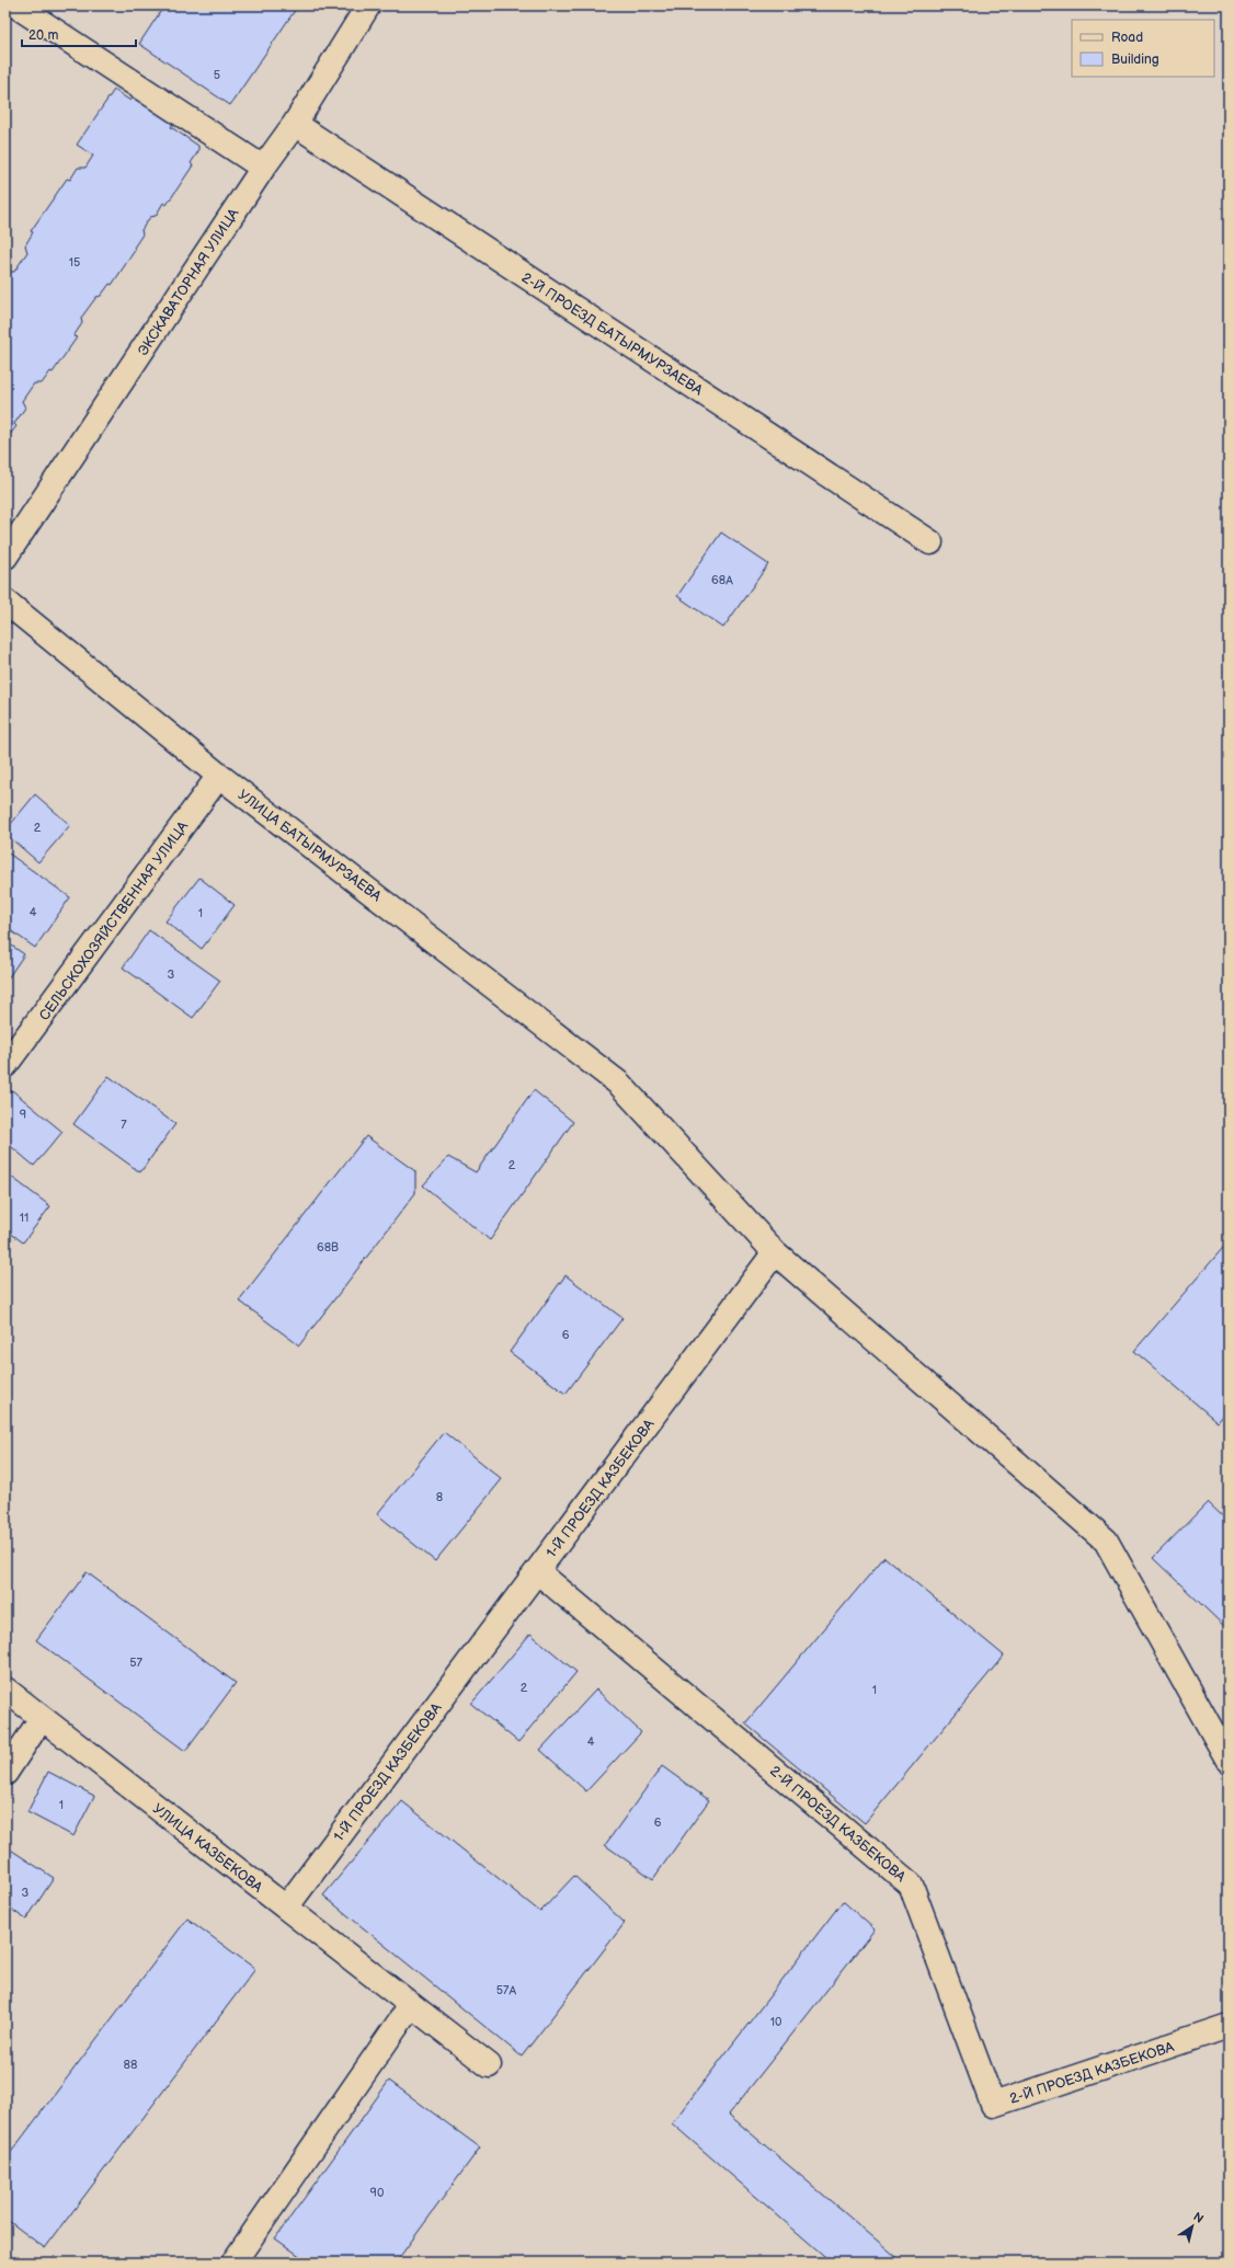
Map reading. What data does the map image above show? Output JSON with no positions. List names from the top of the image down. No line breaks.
{"streets":{"street":["ЭКСКАВАТОРНАЯ УЛИЦА","2-Й ПРОЕЗД БАТЫРМУРЗАЕВА","УЛИЦА БАТЫРМУРЗАЕВА","СЕЛЬСКОХОЗЯЙСТВЕННАЯ УЛИЦА","1-Й ПРОЕЗД КАЗБЕКОВА","2-Й ПРОЕЗД КАЗБЕКОВА","УЛИЦА КАЗБЕКОВА"]},"crossings":[["ЭКСКАВАТОРНАЯ УЛИЦА","2-Й ПРОЕЗД БАТЫРМУРЗАЕВА"],["УЛИЦА БАТЫРМУРЗАЕВА","СЕЛЬСКОХОЗЯЙСТВЕННАЯ УЛИЦА"],["УЛИЦА БАТЫРМУРЗАЕВА","1-Й ПРОЕЗД КАЗБЕКОВА"],["1-Й ПРОЕЗД КАЗБЕКОВА","2-Й ПРОЕЗД КАЗБЕКОВА"],["1-Й ПРОЕЗД КАЗБЕКОВА","УЛИЦА КАЗБЕКОВА"]],"house_numbers":["5","15","68А","2","4","1","3","9","7","2","11","68В","6","8","57","2","1","4","1","6","3","57А","10","88","90"],"legend":["Road","Building"],"scale_bar":"20 m","north":"top right"}
